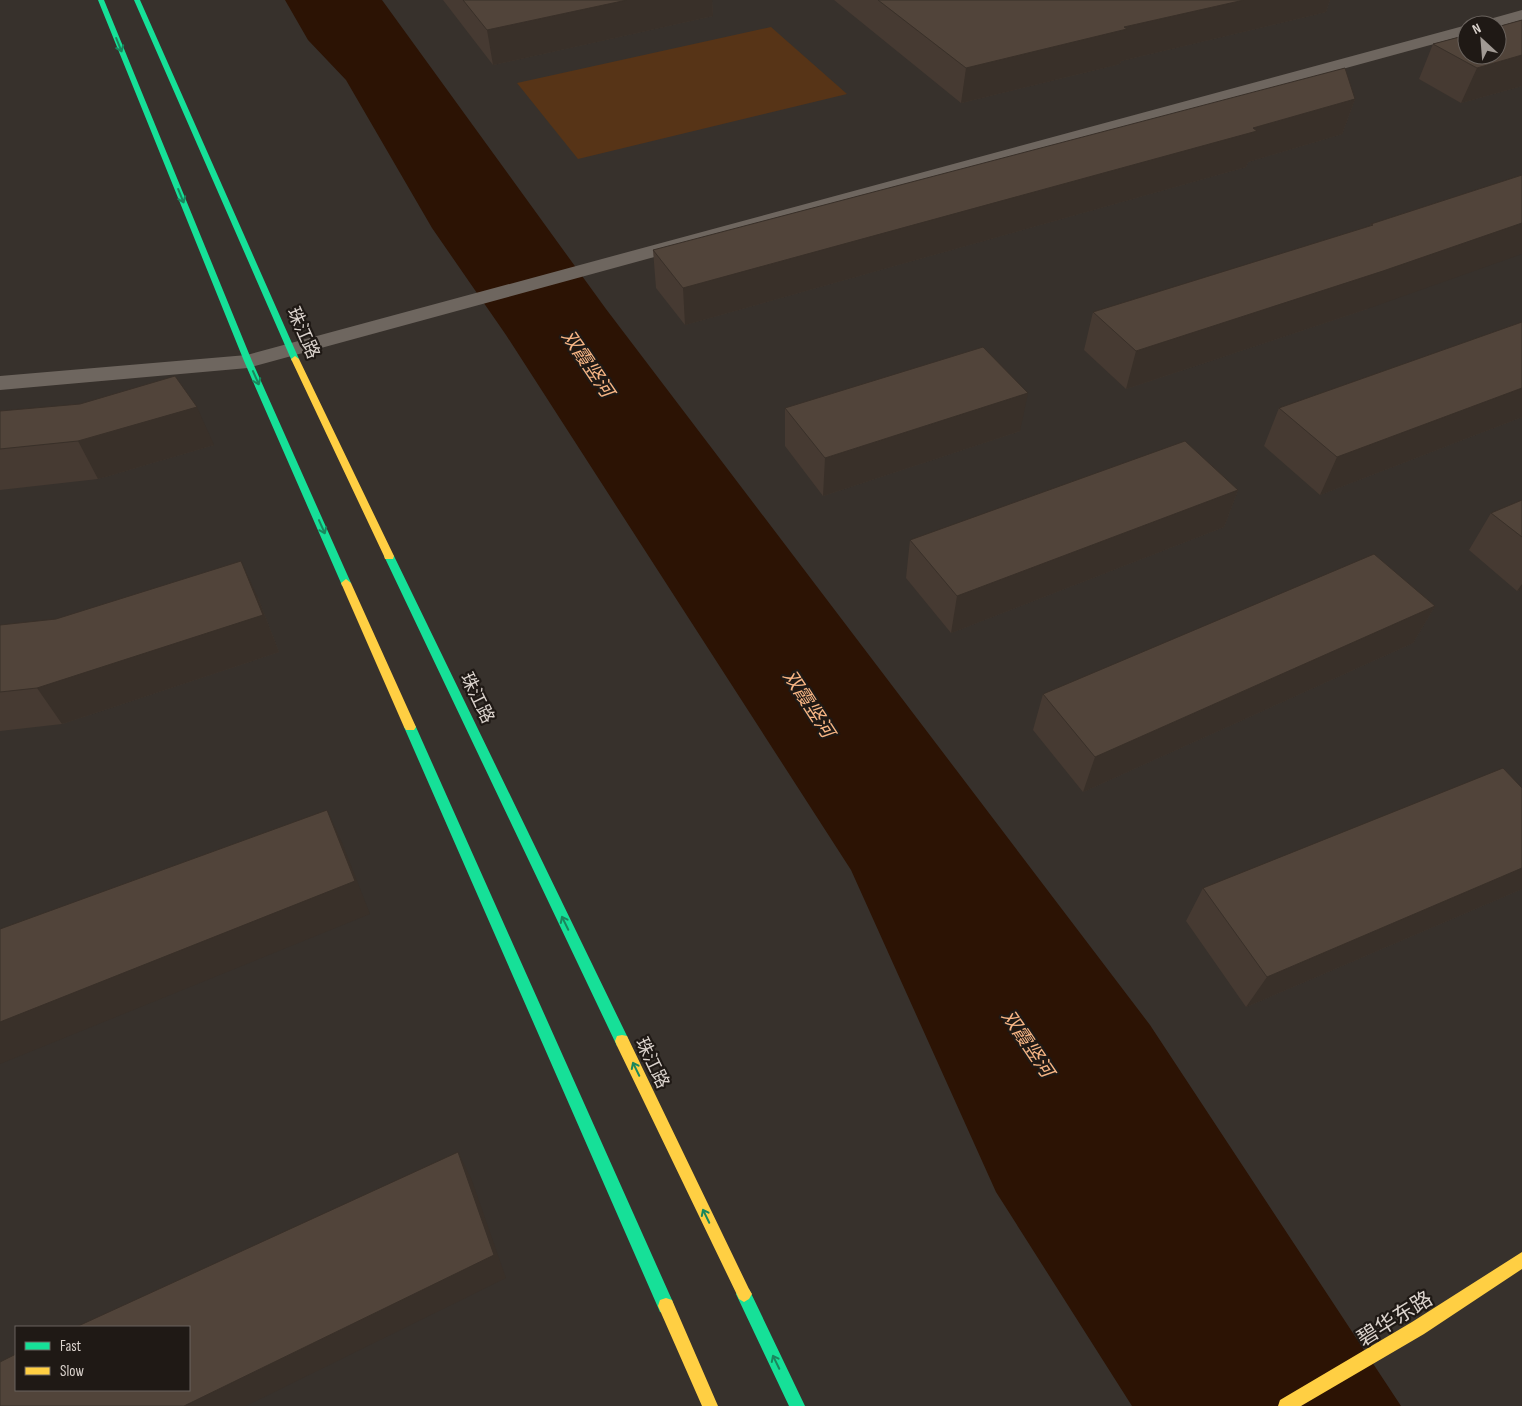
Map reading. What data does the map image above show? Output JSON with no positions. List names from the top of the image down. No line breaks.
{"streets":{"street":["珠江路","碧华东路"]},"water":["双霞竖河"],"legend":["Fast","Slow"],"north":"top left"}
